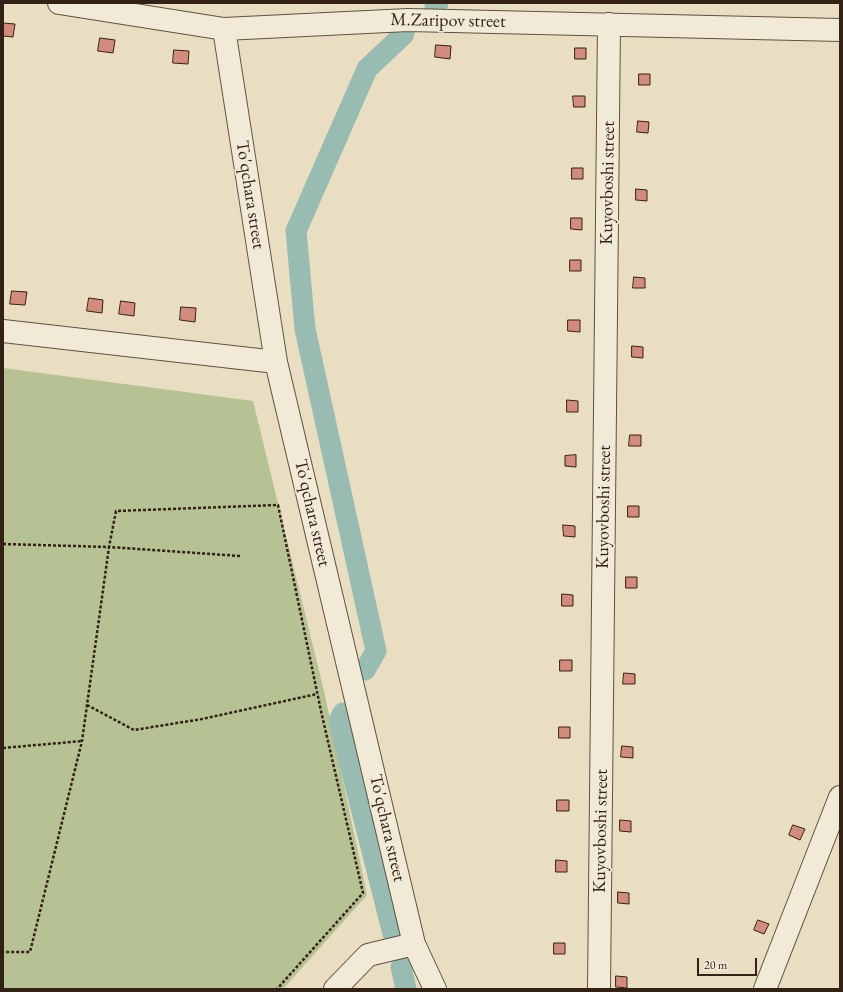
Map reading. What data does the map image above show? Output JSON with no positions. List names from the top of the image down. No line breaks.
{"streets":{"street":["M.Zaripov street","Kuyovboshi street","To'qchara street"]},"crossings":[["M.Zaripov street","Kuyovboshi street"],["M.Zaripov street","To'qchara street"]],"scale_bar":"20 m"}
